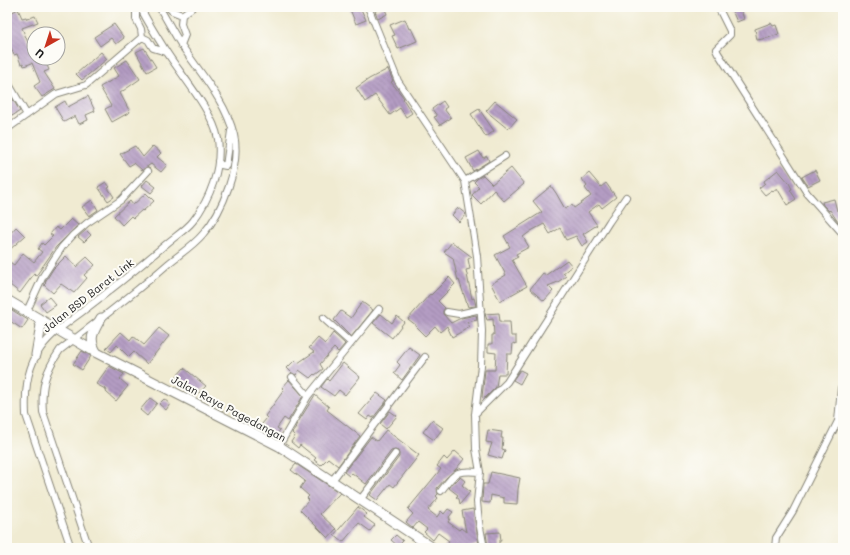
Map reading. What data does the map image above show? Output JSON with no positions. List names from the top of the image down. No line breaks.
{"streets":{"street":["Jalan BSD Barat Link","Jalan Raya Pagedangan"]},"crossings":[["Jalan BSD Barat Link","Jalan Raya Pagedangan"]],"north":"bottom left"}
